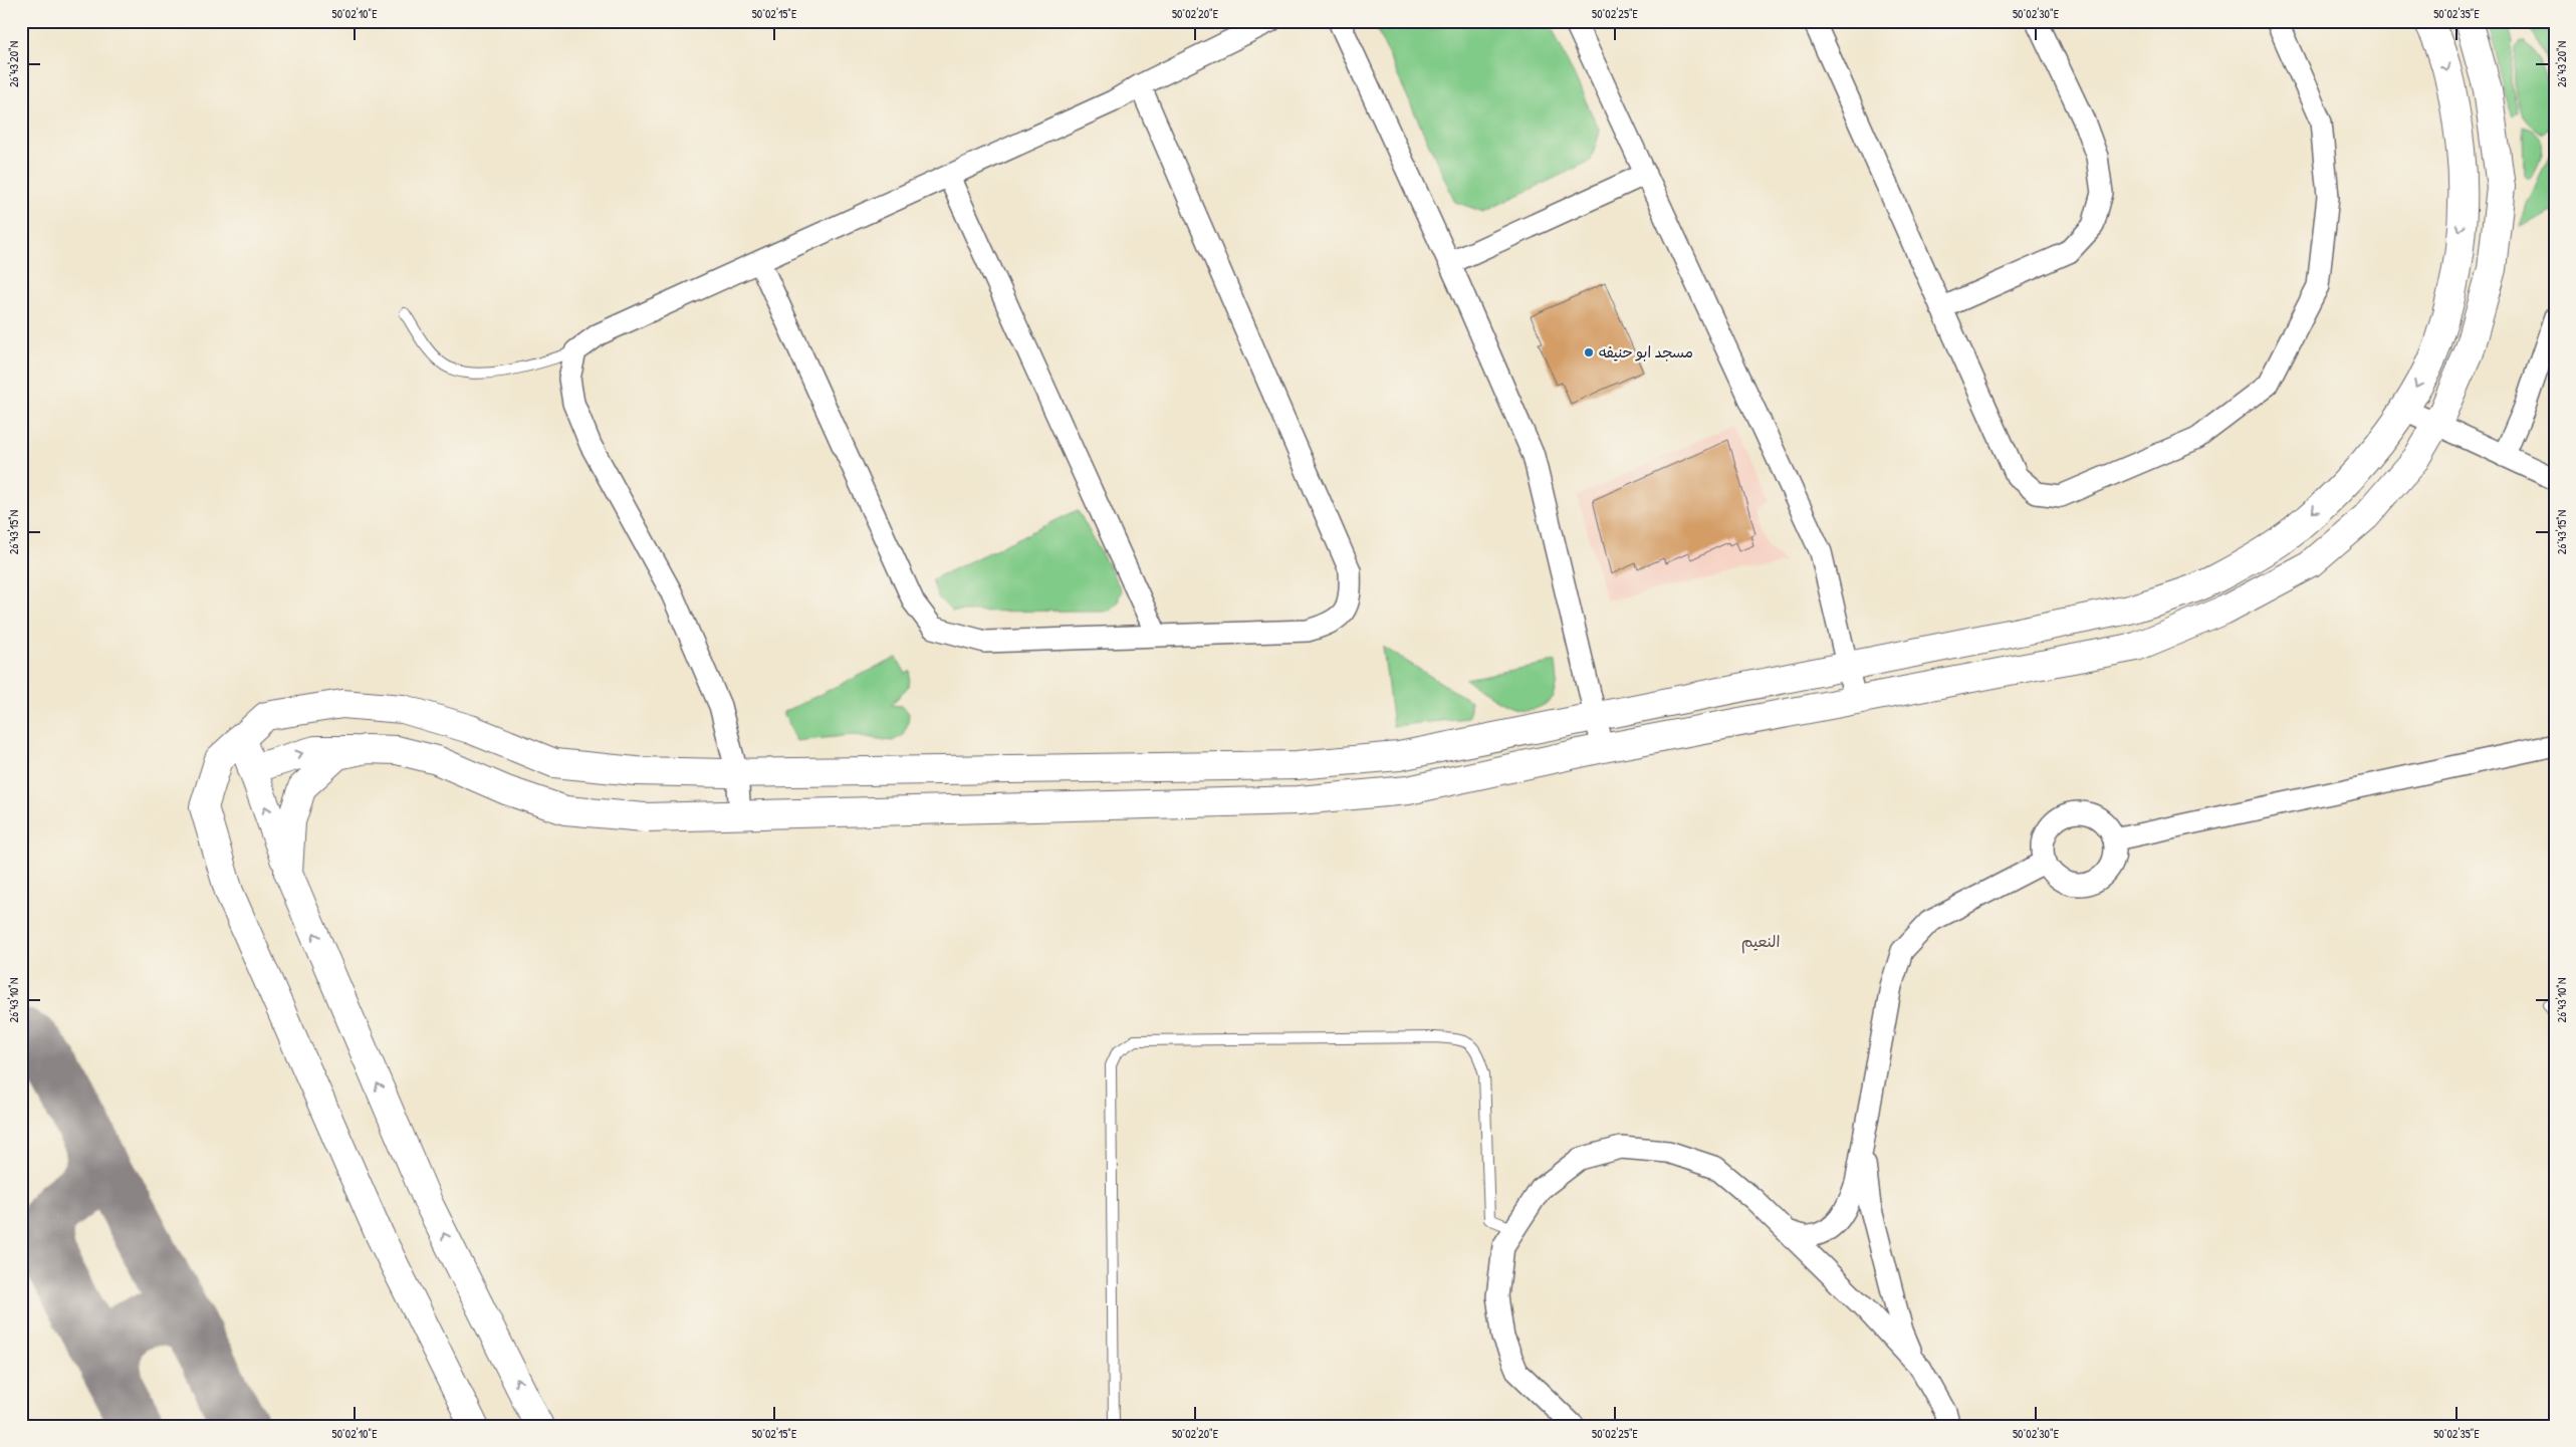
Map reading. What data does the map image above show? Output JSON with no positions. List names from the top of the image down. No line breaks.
{"districts":["النعيم"],"places":["مسجد ابو حنيفه"],"coordinates":["50°02'10\"E","50°02'15\"E","50°02'20\"E","50°02'25\"E","50°02'30\"E","50°02'35\"E","26°43'20\"N","26°43'15\"N","26°43'10\"N"]}
